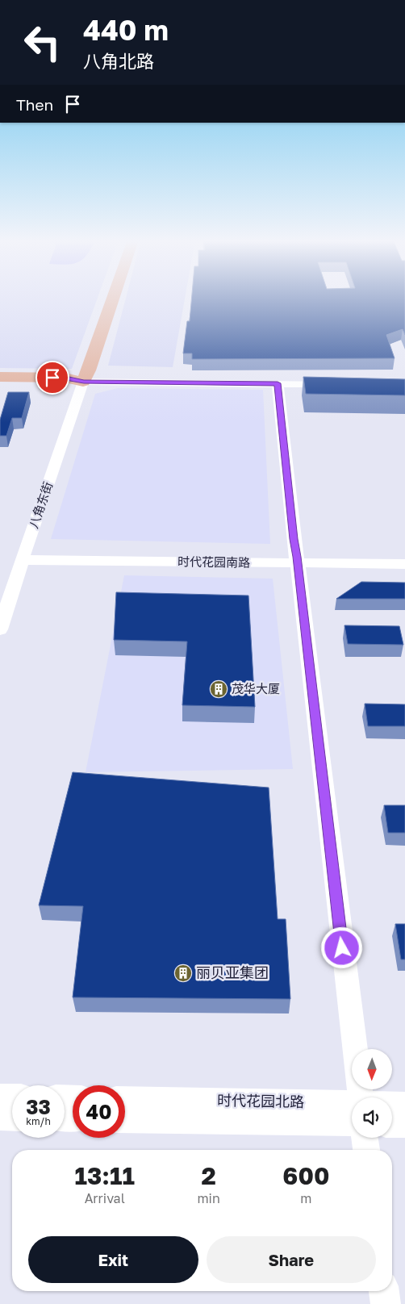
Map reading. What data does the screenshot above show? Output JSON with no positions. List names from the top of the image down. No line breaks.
{"streets":{"main road":["八角东街"],"street":["时代花园南路","时代花园北路"]},"crossings":[["八角东街","时代花园南路"]],"places":{"building":["茂华大厦","丽贝亚集团"]},"north":"bottom","page":{"turn":["440 m","八角北路"],"then":"Then","speed":"33 km/h","limit":"40","eta":["13:11","Arrival","2","min","600","m"],"buttons":["Exit","Share"]}}
